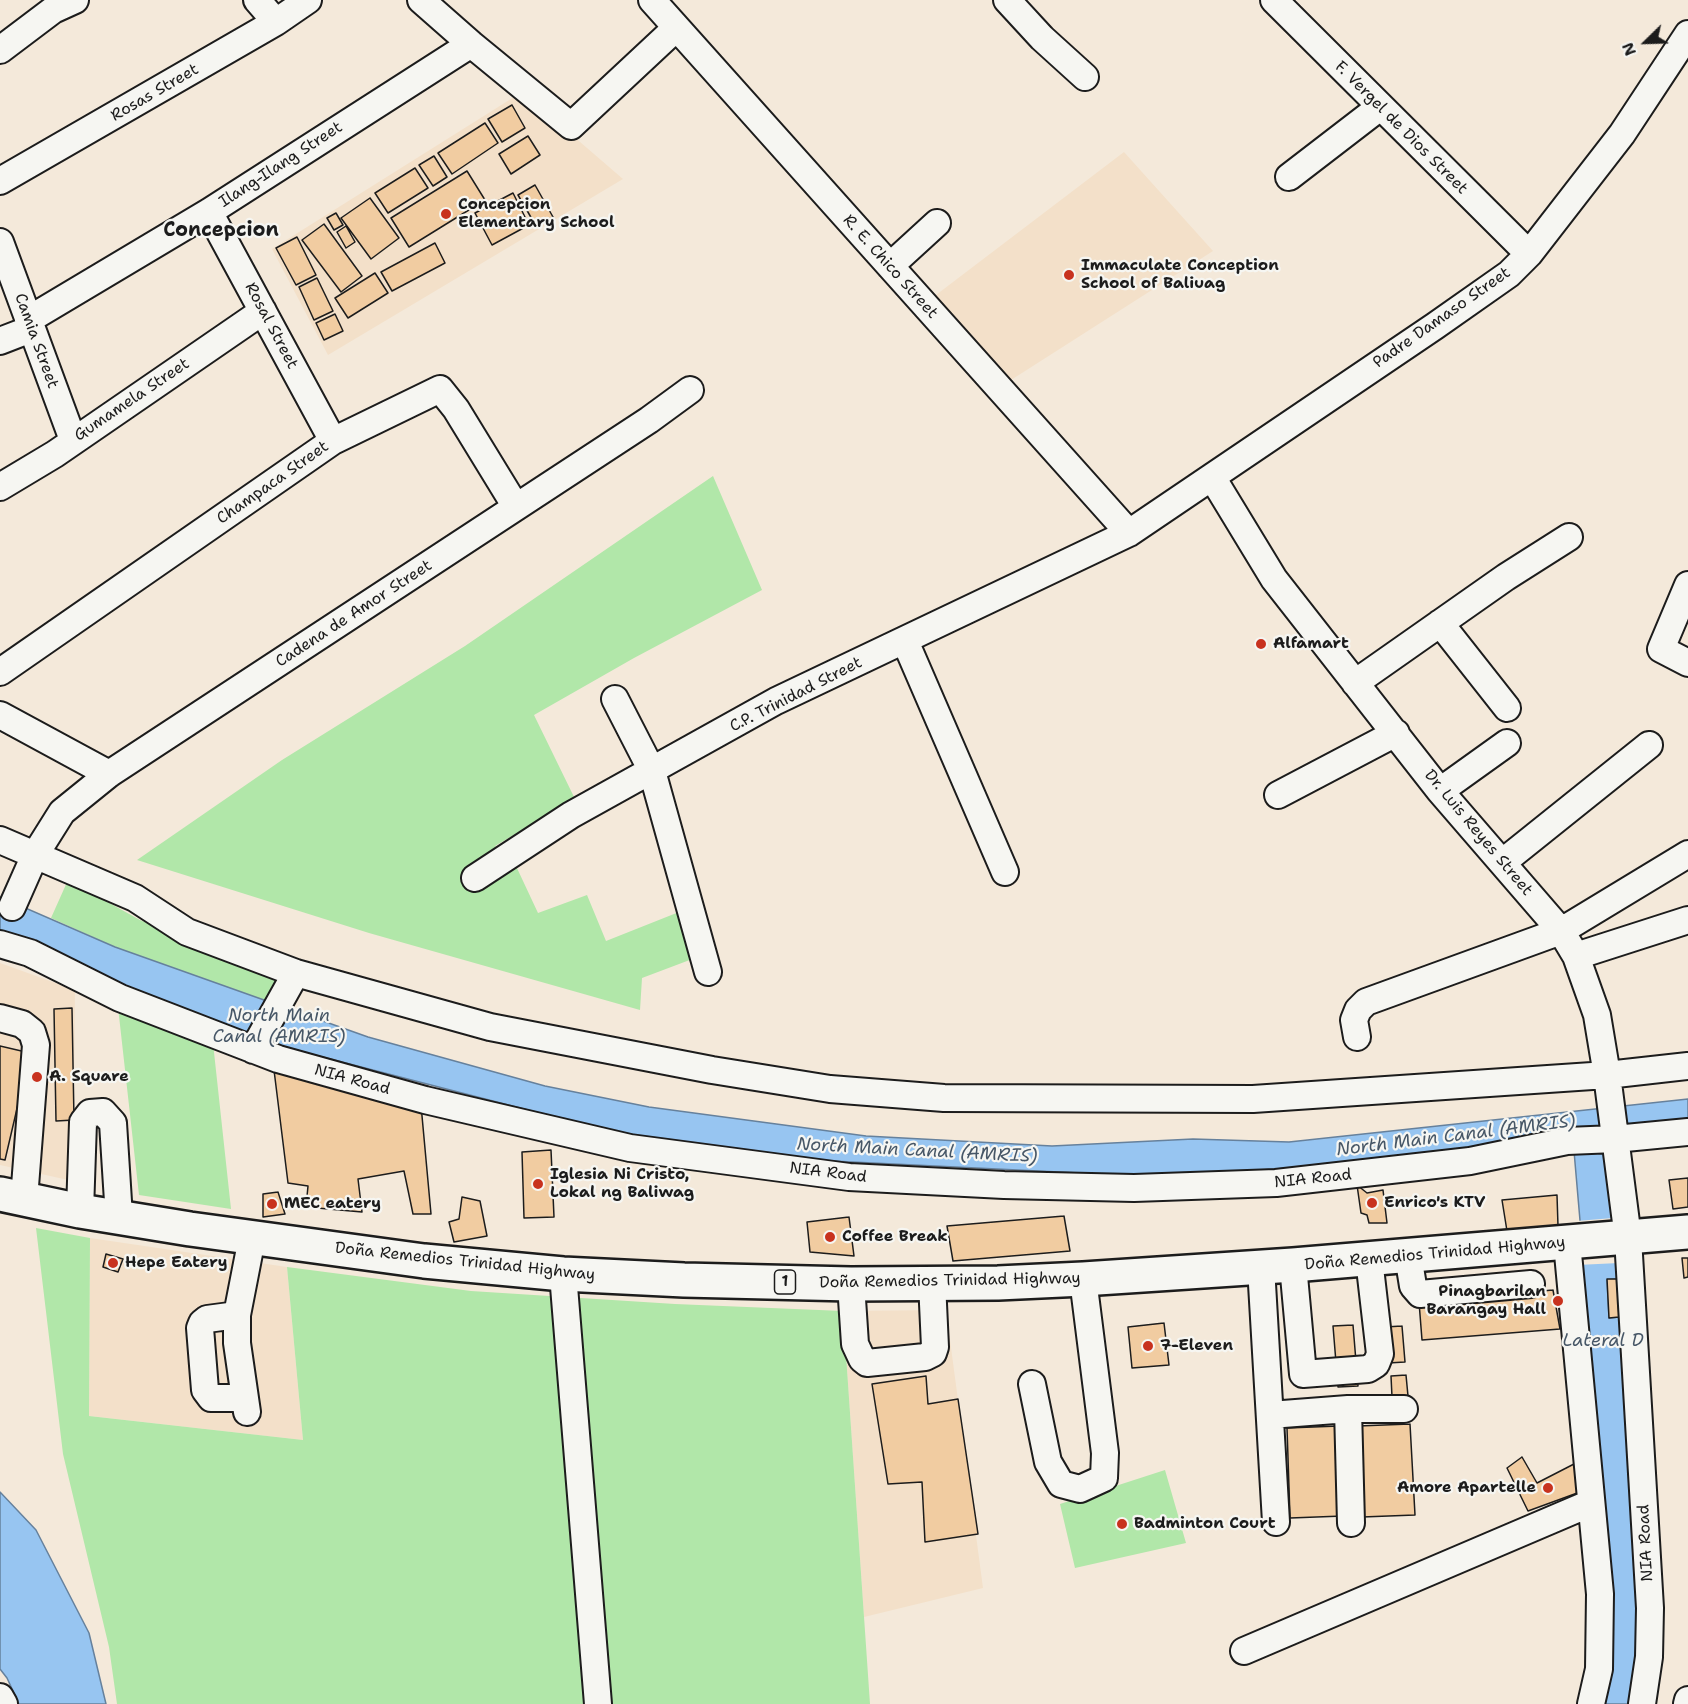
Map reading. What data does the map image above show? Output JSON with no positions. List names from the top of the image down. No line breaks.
{"streets":{"highway":["Doña Remedios Trinidad Highway","1"],"street":["Rosas Street","F. Vergel de Dios Street","Ilang-Ilang Street","R. E. Chico Street","Padre Damaso Street","Rosal Street","Camia Street","Gumamela Street","Champaca Street","Cadena de Amor Street","C.P. Trinidad Street","Dr. Luis Reyes Street","NIA Road"]},"crossings":[["F. Vergel de Dios Street","Padre Damaso Street"],["Ilang-Ilang Street","Rosal Street"],["Ilang-Ilang Street","Camia Street"],["R. E. Chico Street","Padre Damaso Street"],["R. E. Chico Street","C.P. Trinidad Street"],["Padre Damaso Street","C.P. Trinidad Street"],["Padre Damaso Street","Dr. Luis Reyes Street"],["Rosal Street","Gumamela Street"],["Rosal Street","Champaca Street"],["Camia Street","Gumamela Street"],["Champaca Street","Cadena de Amor Street"],["Dr. Luis Reyes Street","NIA Road"],["Dr. Luis Reyes Street","Doña Remedios Trinidad Highway"],["NIA Road","Doña Remedios Trinidad Highway"]],"districts":["Concepcion"],"water":["North Main Canal (AMRIS)","Lateral D"],"places":["Concepcion Elementary School","Immaculate Conception School of Baliuag","Alfamart","A. Square","Iglesia Ni Cristo, Lokal ng Baliwag","Enrico's KTV","MEC eatery","Coffee Break","Hepe Eatery","Pinagbarilan Barangay Hall","7-Eleven","Amore Apartelle","Badminton Court"],"north":"bottom left"}
